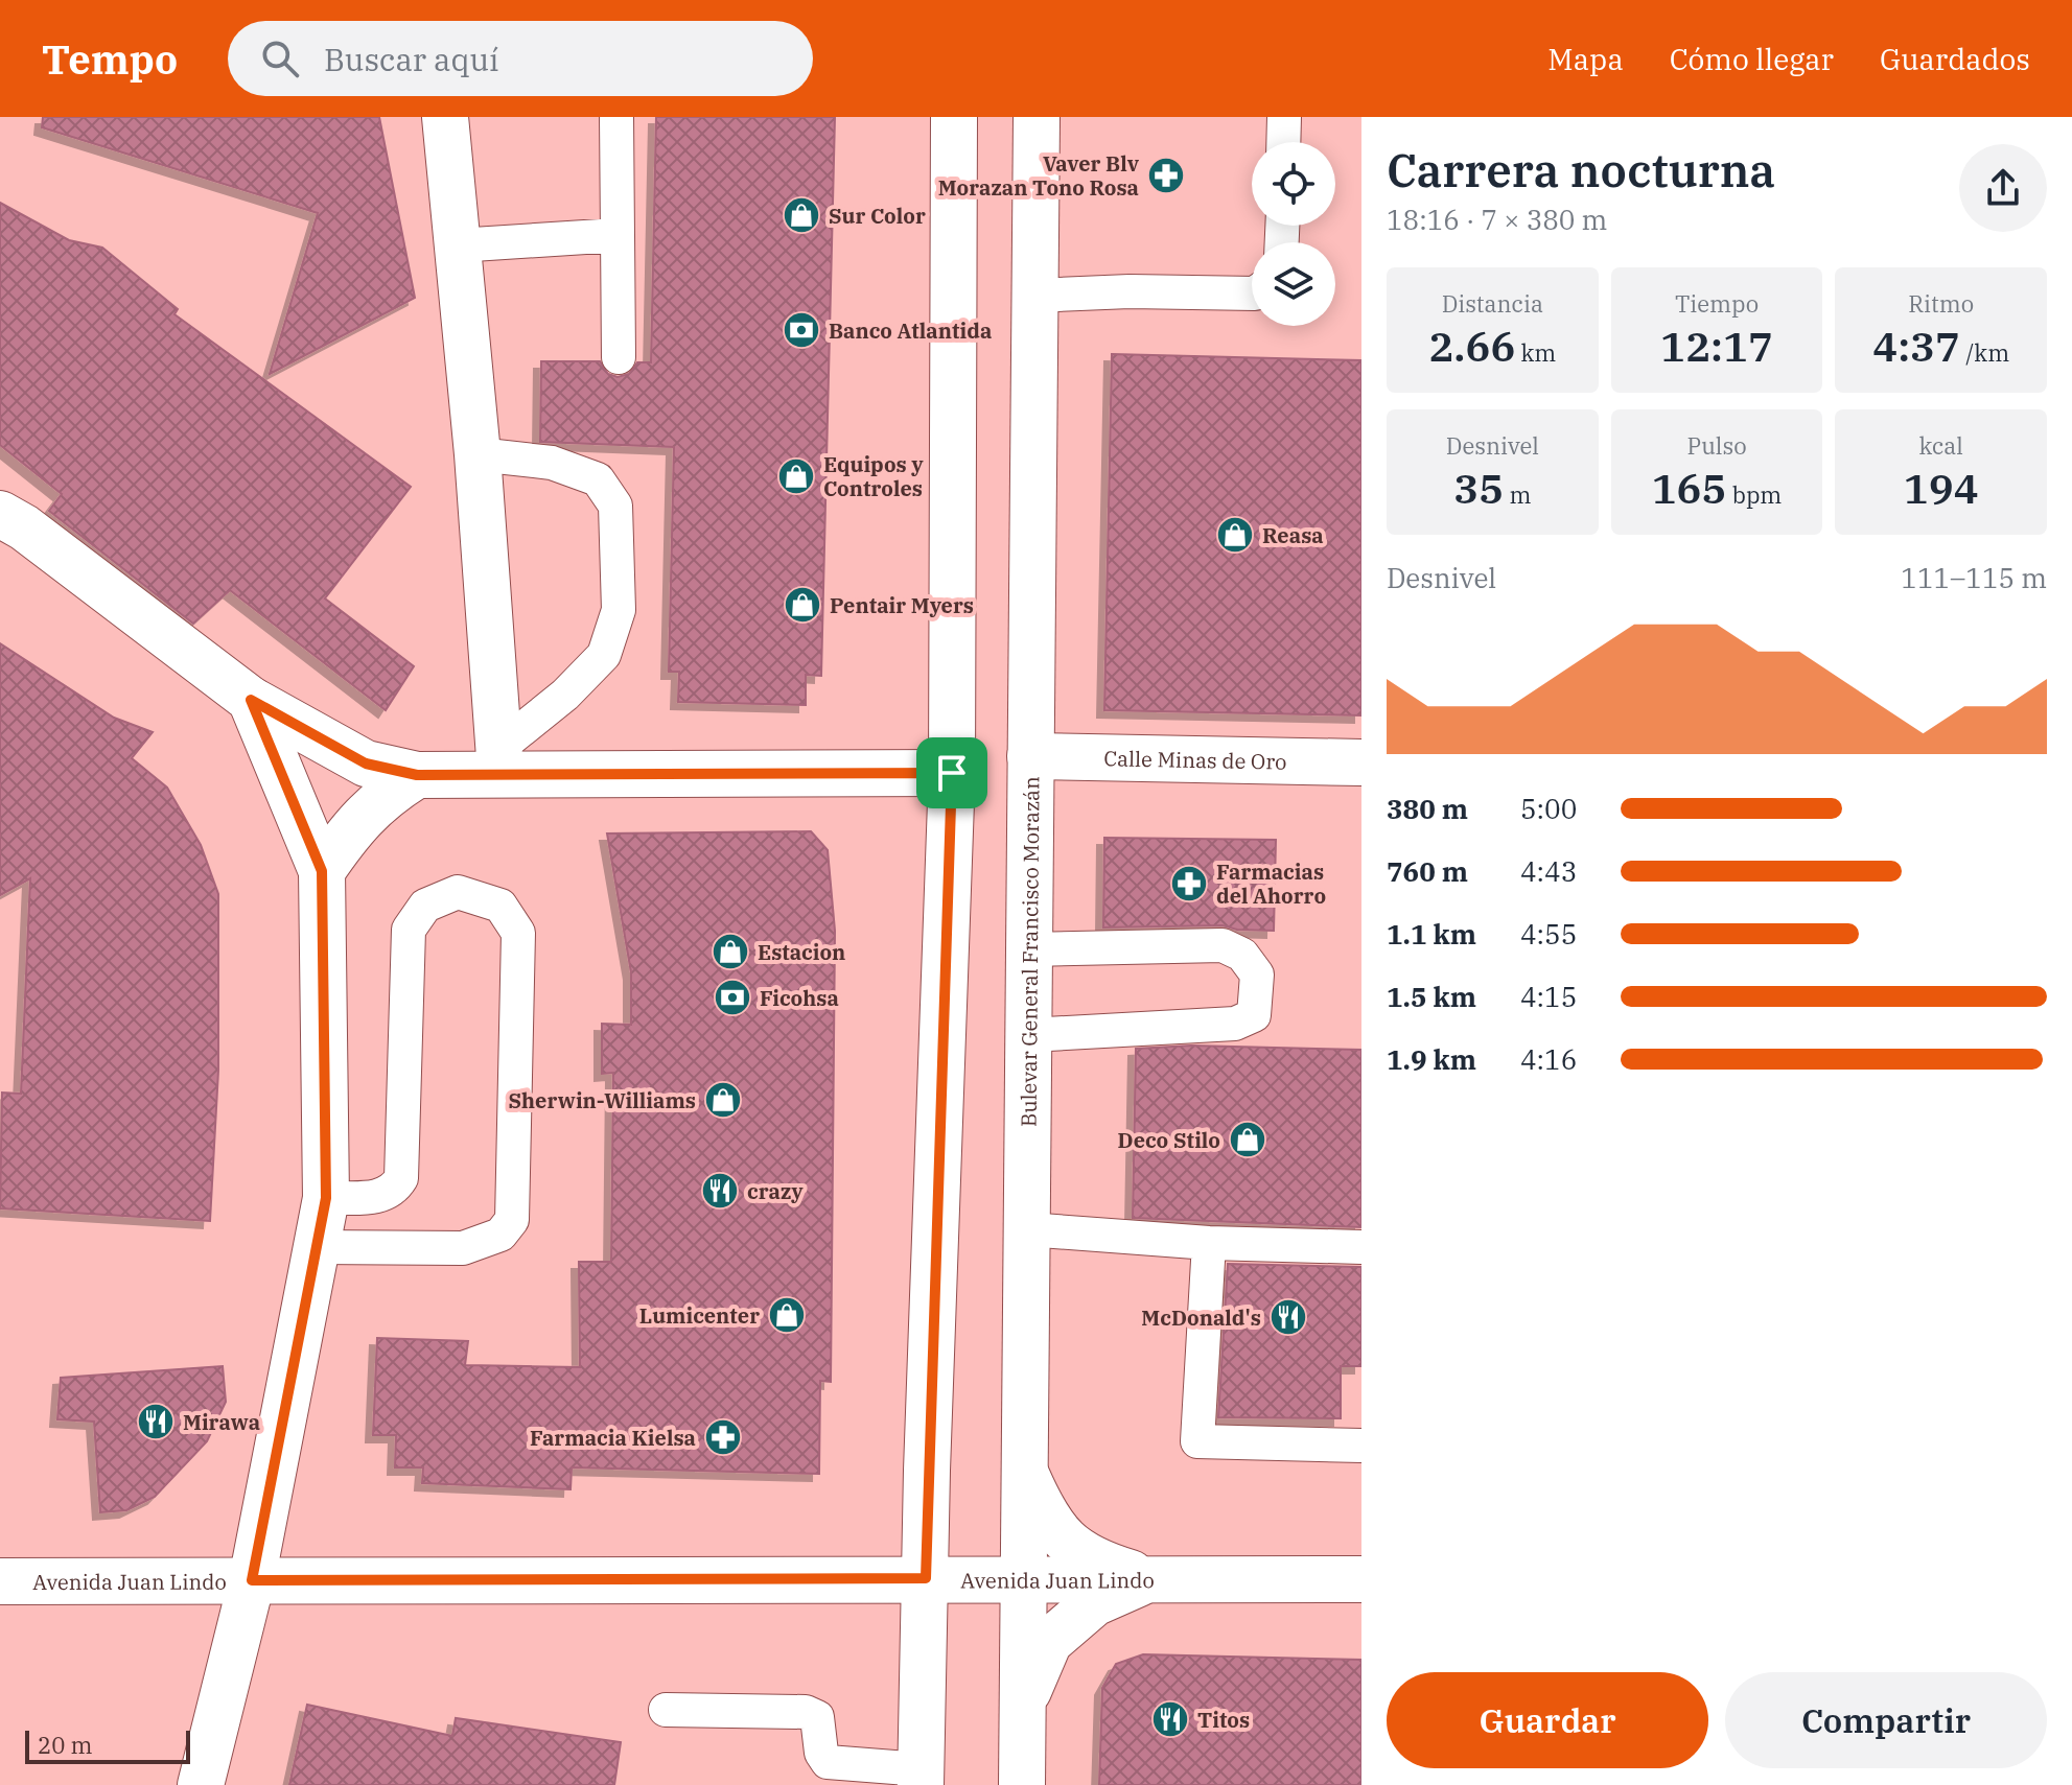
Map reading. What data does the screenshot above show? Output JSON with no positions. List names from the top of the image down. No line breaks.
{"streets":{"street":["Calle Minas de Oro","Bulevar General Francisco Morazán","Avenida Juan Lindo"]},"crossings":[["Calle Minas de Oro","Bulevar General Francisco Morazán"],["Bulevar General Francisco Morazán","Avenida Juan Lindo"]],"places":{"pharmacy":["Vaver Blv Morazan Tono Rosa","Farmacias del Ahorro","Farmacia Kielsa"],"shop":["Sur Color","Equipos y Controles","Reasa","Pentair Myers","Estacion","Sherwin-Williams","Deco Stilo","Lumicenter"],"bank":["Banco Atlantida","Ficohsa"],"restaurant":["crazy","McDonald's","Mirawa","Titos"]},"scale_bar":"20 m","page":{"header":"Tempo","search":"Buscar aquí","nav":["Mapa","Cómo llegar","Guardados"],"heading":["Carrera nocturna","18:16 · 7 × 380 m"],"stats":[["Distancia","2.66 km"],["Tiempo","12:17"],["Ritmo","4:37 /km"],["Desnivel","35 m"],["Pulso","165 bpm"],["kcal","194"]],"chart":["Desnivel","111–115 m"],"list":[{"name":"380 m","note":"5:00"},{"name":"760 m","note":"4:43"},{"name":"1.1 km","note":"4:55"},{"name":"1.5 km","note":"4:15"},{"name":"1.9 km","note":"4:16"}],"buttons":["Guardar","Compartir"],"scale":"20 m"}}
